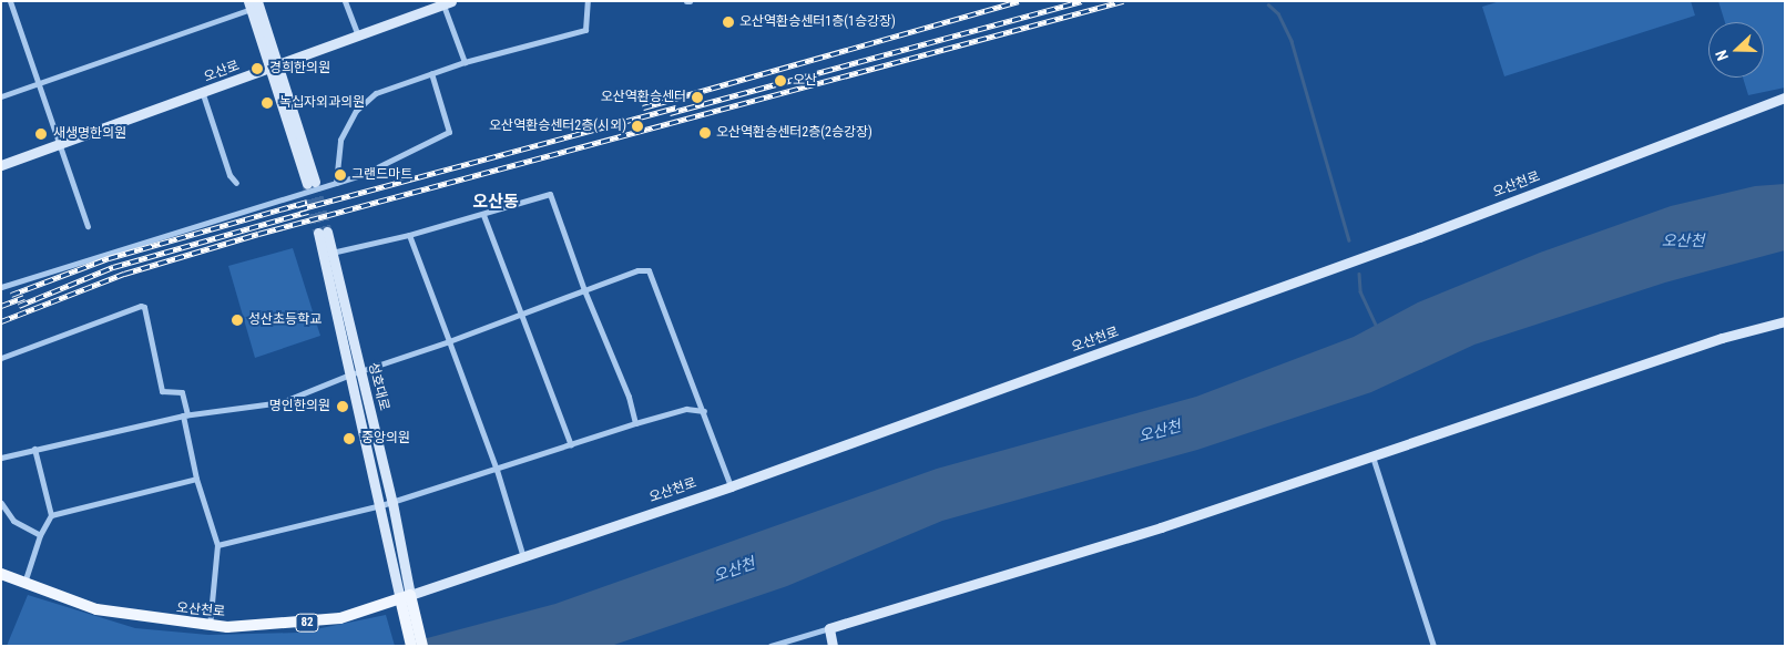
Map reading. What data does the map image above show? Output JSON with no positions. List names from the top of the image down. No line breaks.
{"streets":{"main road":["오산천로","성호대로","82"],"street":["오산로"]},"crossings":[["오산천로","성호대로"]],"districts":["오산동"],"water":["오산천"],"places":["오산역환승센터1층(1승강장)","경희한의원","오산","오산역환승센터","녹십자외과의원","오산역환승센터2층(시외)","오산역환승센터2층(2승강장)","새생명한의원","그랜드마트","성산초등학교","명인한의원","중앙의원"],"north":"left"}
